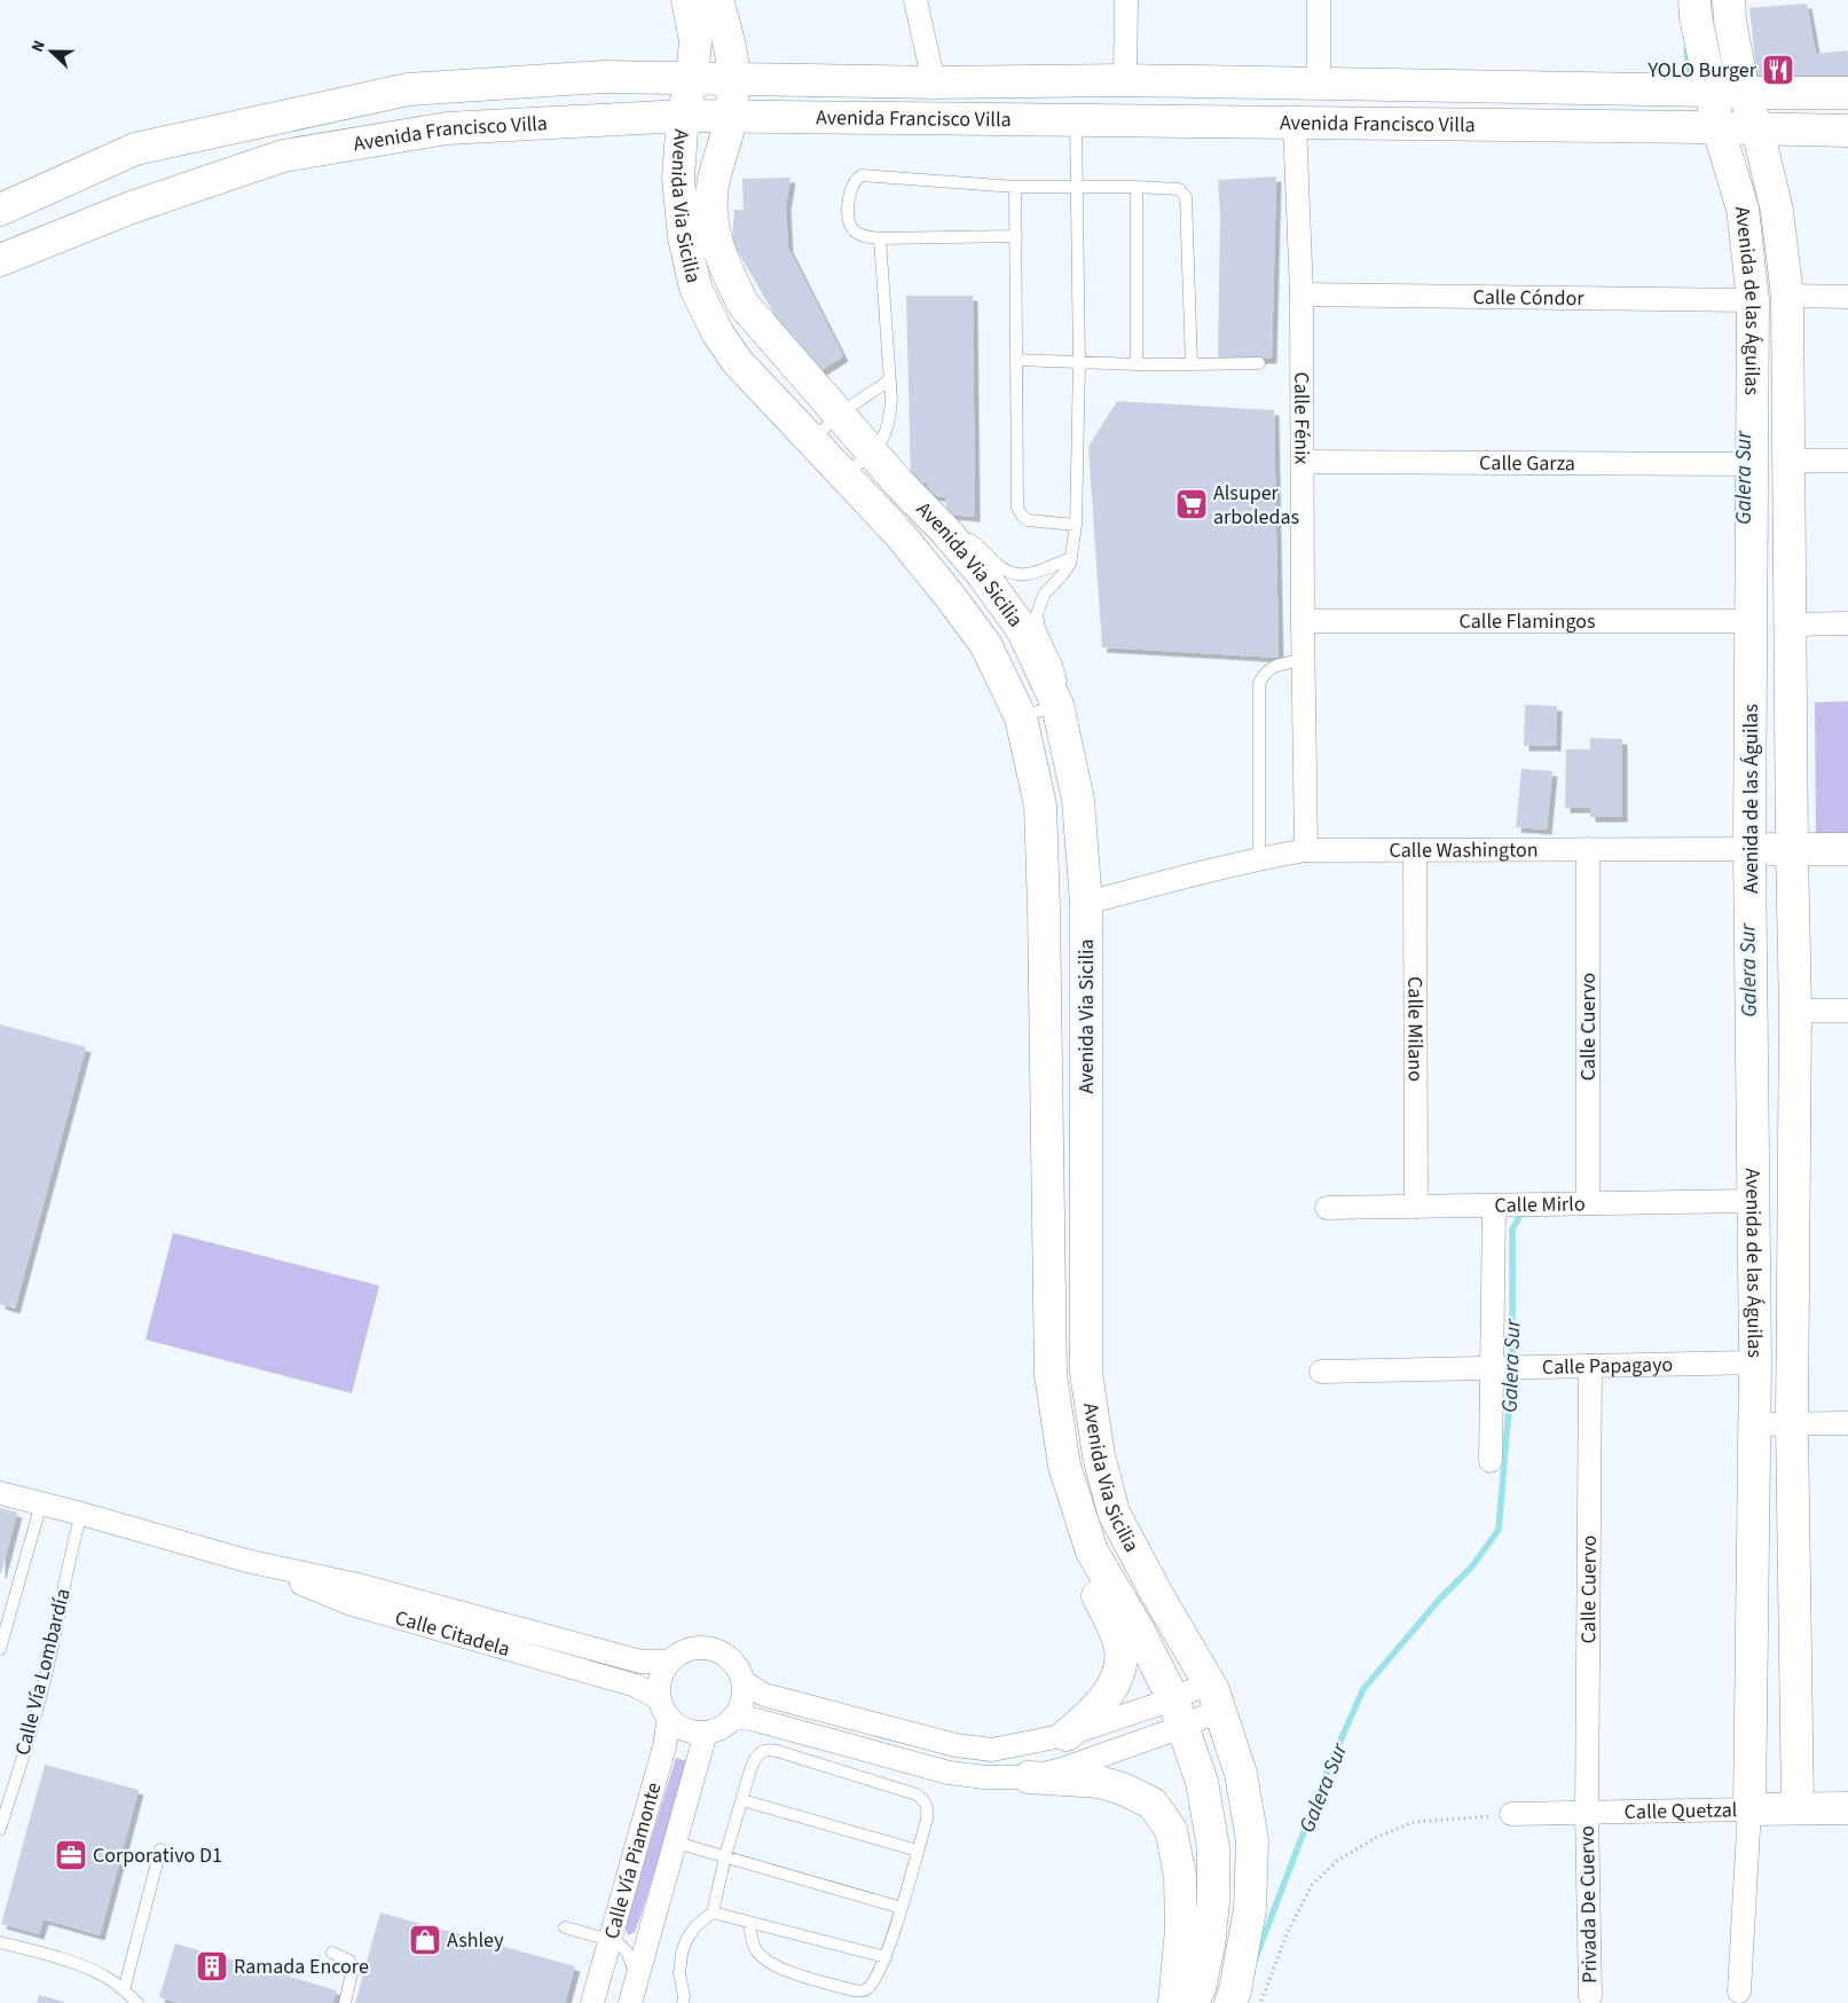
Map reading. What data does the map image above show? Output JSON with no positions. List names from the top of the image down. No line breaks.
{"streets":{"street":["Avenida Francisco Villa","Avenida Via Sicilia","Calle Cóndor","Avenida de las Águilas","Calle Fénix","Calle Garza","Calle Flamingos","Calle Washington","Calle Cuervo","Calle Milano","Calle Mirlo","Calle Papagayo","Calle Citadela","Calle Quetzal","Calle Vía Piamonte","Privada De Cuervo"],"lane":["Calle Vía Lombardía"]},"crossings":[["Avenida Francisco Villa","Avenida Via Sicilia"],["Avenida Francisco Villa","Avenida de las Águilas"],["Avenida Francisco Villa","Calle Fénix"],["Avenida Via Sicilia","Calle Washington"],["Calle Cóndor","Avenida de las Águilas"],["Calle Cóndor","Calle Fénix"],["Avenida de las Águilas","Calle Garza"],["Avenida de las Águilas","Calle Flamingos"],["Avenida de las Águilas","Calle Washington"],["Avenida de las Águilas","Calle Mirlo"],["Avenida de las Águilas","Calle Papagayo"],["Avenida de las Águilas","Calle Quetzal"],["Calle Fénix","Calle Garza"],["Calle Fénix","Calle Flamingos"],["Calle Fénix","Calle Washington"],["Calle Washington","Calle Cuervo"],["Calle Washington","Calle Milano"],["Calle Cuervo","Calle Mirlo"],["Calle Cuervo","Calle Papagayo"],["Calle Cuervo","Calle Quetzal"],["Calle Cuervo","Privada De Cuervo"],["Calle Milano","Calle Mirlo"],["Calle Citadela","Calle Vía Lombardía"],["Calle Citadela","Calle Vía Piamonte"],["Calle Quetzal","Privada De Cuervo"]],"water":["Galera Sur"],"places":{"restaurant":["YOLO Burger"],"supermarket":["Alsuper arboledas"],"office":["Corporativo D1"],"shop":["Ashley"],"building":["Ramada Encore"]},"north":"left"}
